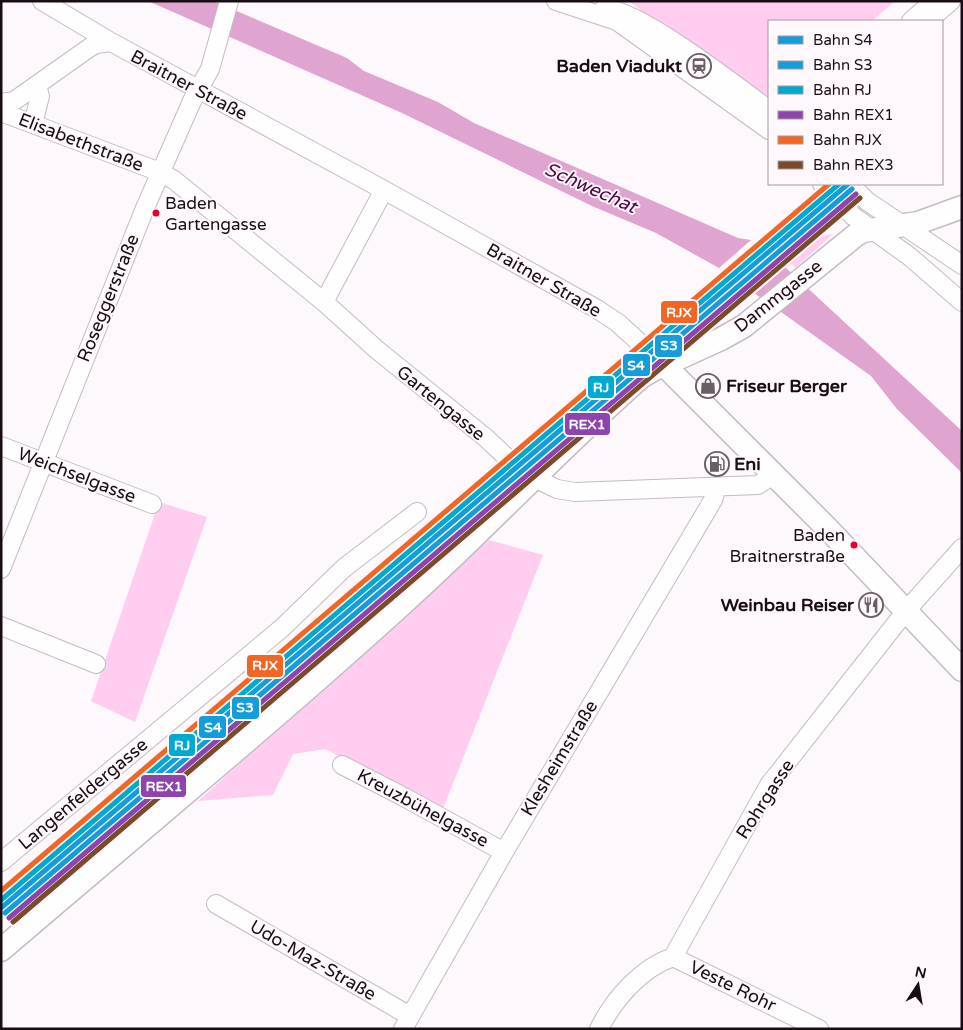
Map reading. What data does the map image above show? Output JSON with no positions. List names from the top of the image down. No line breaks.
{"streets":{"main road":["Braitner Straße","Dammgasse"],"street":["Elisabethstraße","Roseggerstraße","Gartengasse","Weichselgasse","Klesheimstraße","Langenfeldergasse","Rohrgasse","Kreuzbühelgasse","Udo-Maz-Straße","Veste Rohr"]},"crossings":[["Braitner Straße","Elisabethstraße"],["Braitner Straße","Dammgasse"],["Braitner Straße","Roseggerstraße"],["Braitner Straße","Gartengasse"],["Braitner Straße","Rohrgasse"],["Elisabethstraße","Roseggerstraße"],["Elisabethstraße","Gartengasse"],["Dammgasse","Gartengasse"],["Roseggerstraße","Gartengasse"],["Roseggerstraße","Weichselgasse"],["Gartengasse","Klesheimstraße"],["Klesheimstraße","Kreuzbühelgasse"],["Klesheimstraße","Udo-Maz-Straße"],["Rohrgasse","Veste Rohr"]],"water":["Schwechat"],"places":{"station":["Baden Viadukt"],"other":["Baden Gartengasse","Baden Braitnerstraße"],"shop":["Friseur Berger"],"fuel station":["Eni"],"restaurant":["Weinbau Reiser"]},"lines":["rail line S4","rail line RJ","rail line RJX","rail line S3","rail line REX1","rail line REX3"],"legend":["Bahn S4","Bahn S3","Bahn RJ","Bahn REX1","Bahn RJX","Bahn REX3"],"north":"top"}
